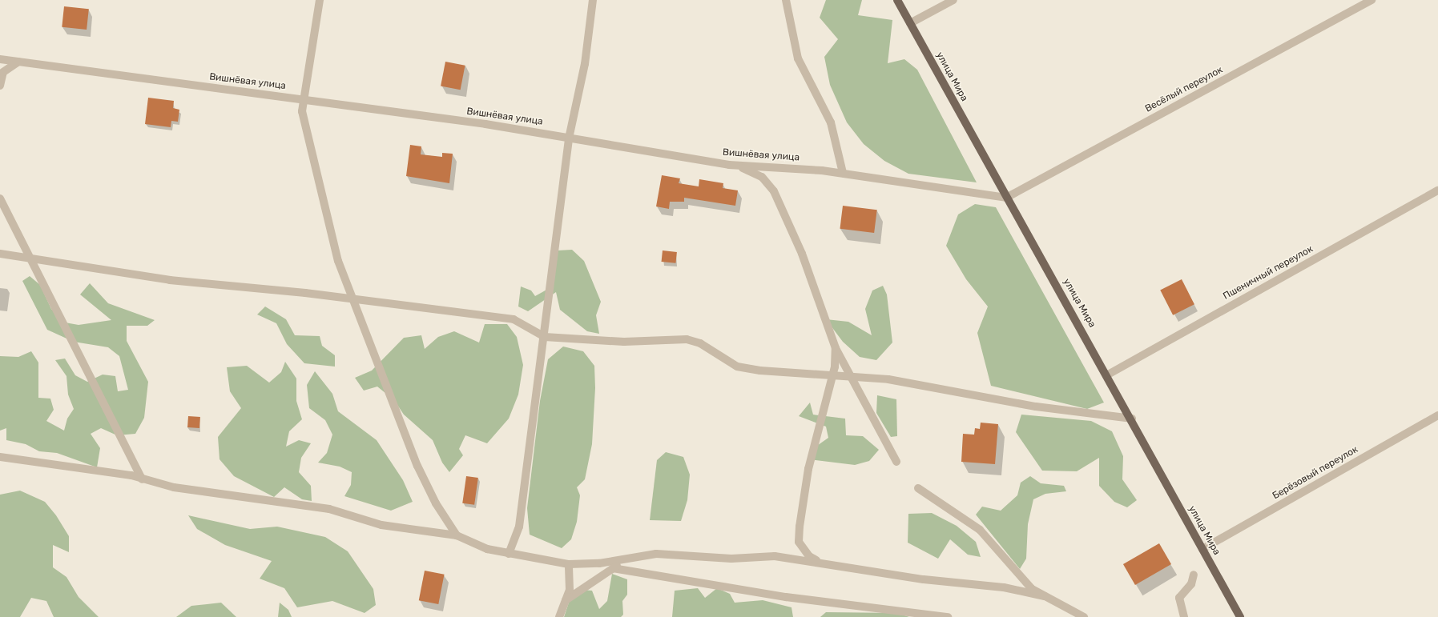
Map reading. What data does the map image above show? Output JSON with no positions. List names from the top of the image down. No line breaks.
{"streets":{"main road":["улица Мира"],"street":["Вишнёвая улица","Весёлый переулок","Пшеничный переулок","Берёзовый переулок"]},"crossings":[["улица Мира","Вишнёвая улица"],["улица Мира","Весёлый переулок"],["улица Мира","Пшеничный переулок"],["улица Мира","Берёзовый переулок"],["Вишнёвая улица","Весёлый переулок"]]}
